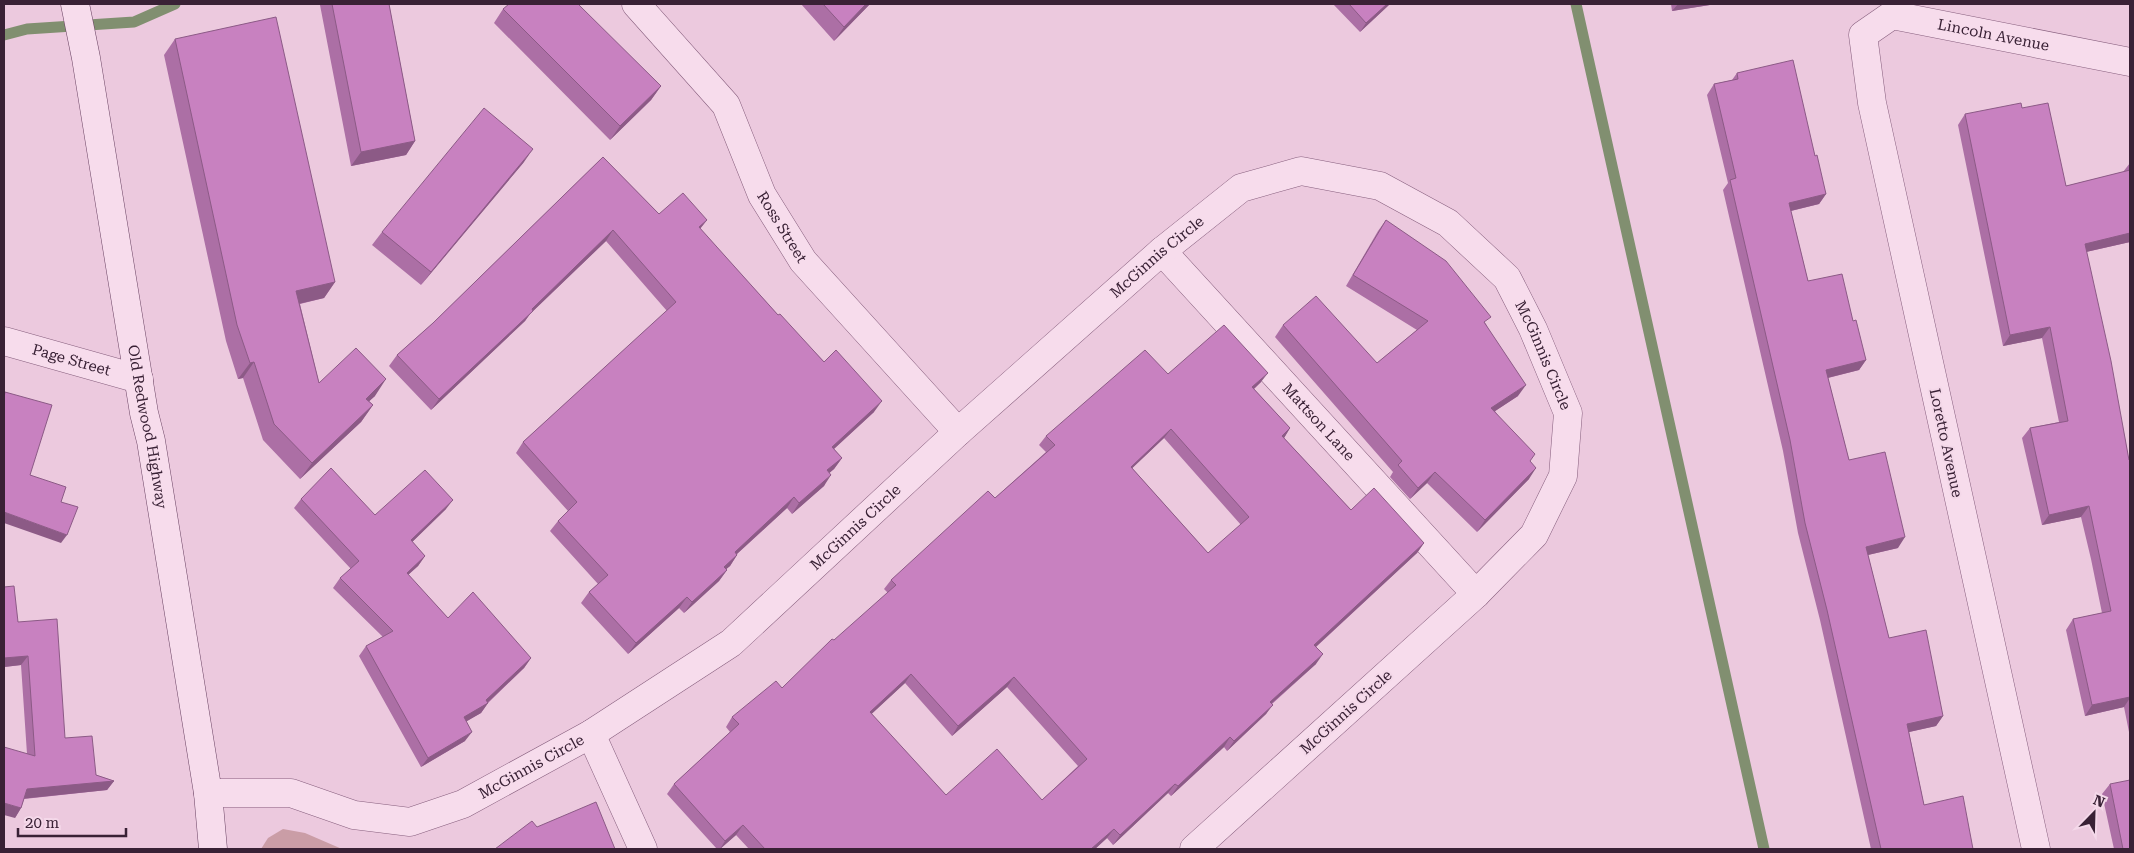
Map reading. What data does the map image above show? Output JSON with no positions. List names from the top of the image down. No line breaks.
{"streets":{"street":["Lincoln Avenue","Ross Street","McGinnis Circle","Page Street","Mattson Lane","Old Redwood Highway","Loretto Avenue"]},"crossings":[["Lincoln Avenue","Loretto Avenue"],["Ross Street","McGinnis Circle"],["McGinnis Circle","Mattson Lane"],["McGinnis Circle","Old Redwood Highway"],["Page Street","Old Redwood Highway"]],"scale_bar":"20 m","north":"top right"}
